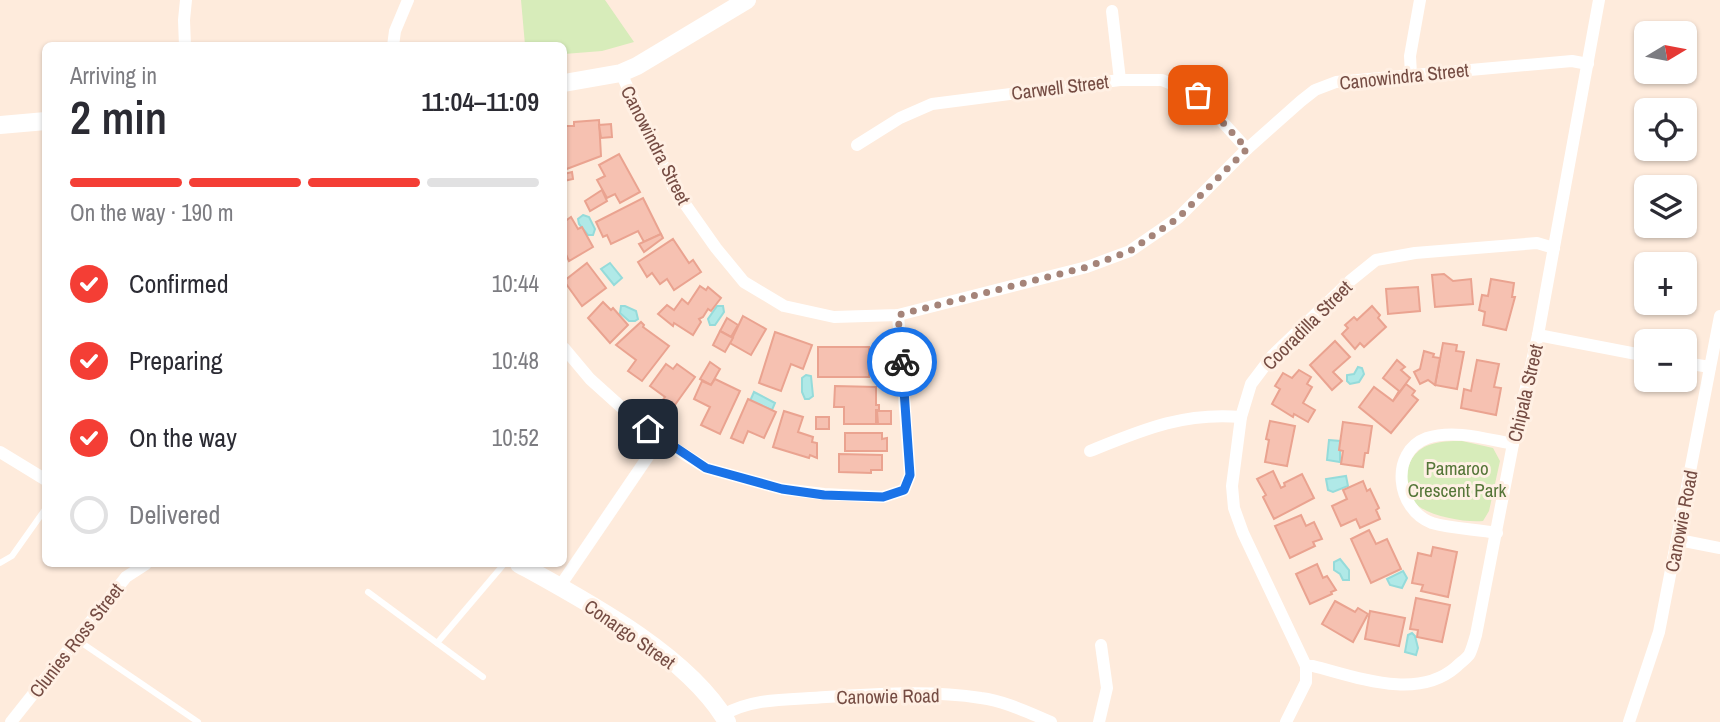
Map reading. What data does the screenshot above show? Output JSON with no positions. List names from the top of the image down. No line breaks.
{"streets":{"street":["Canowindra Street","Carwell Street","Cooradilla Street","Chipala Street","Canowie Road","Conargo Street","Clunies Ross Street"]},"crossings":[["Canowindra Street","Carwell Street"],["Canowindra Street","Chipala Street"],["Cooradilla Street","Chipala Street"],["Canowie Road","Conargo Street"]],"parks":["Pamaroo Crescent Park"],"north":"right","page":{"map_buttons":["+","−"],"heading":["2 min","Arriving in","11:04–11:09"],"bar":"On the way · 190 m","list":[["Confirmed","10:44"],["Preparing","10:48"],["On the way","10:52"],"Delivered"]}}
